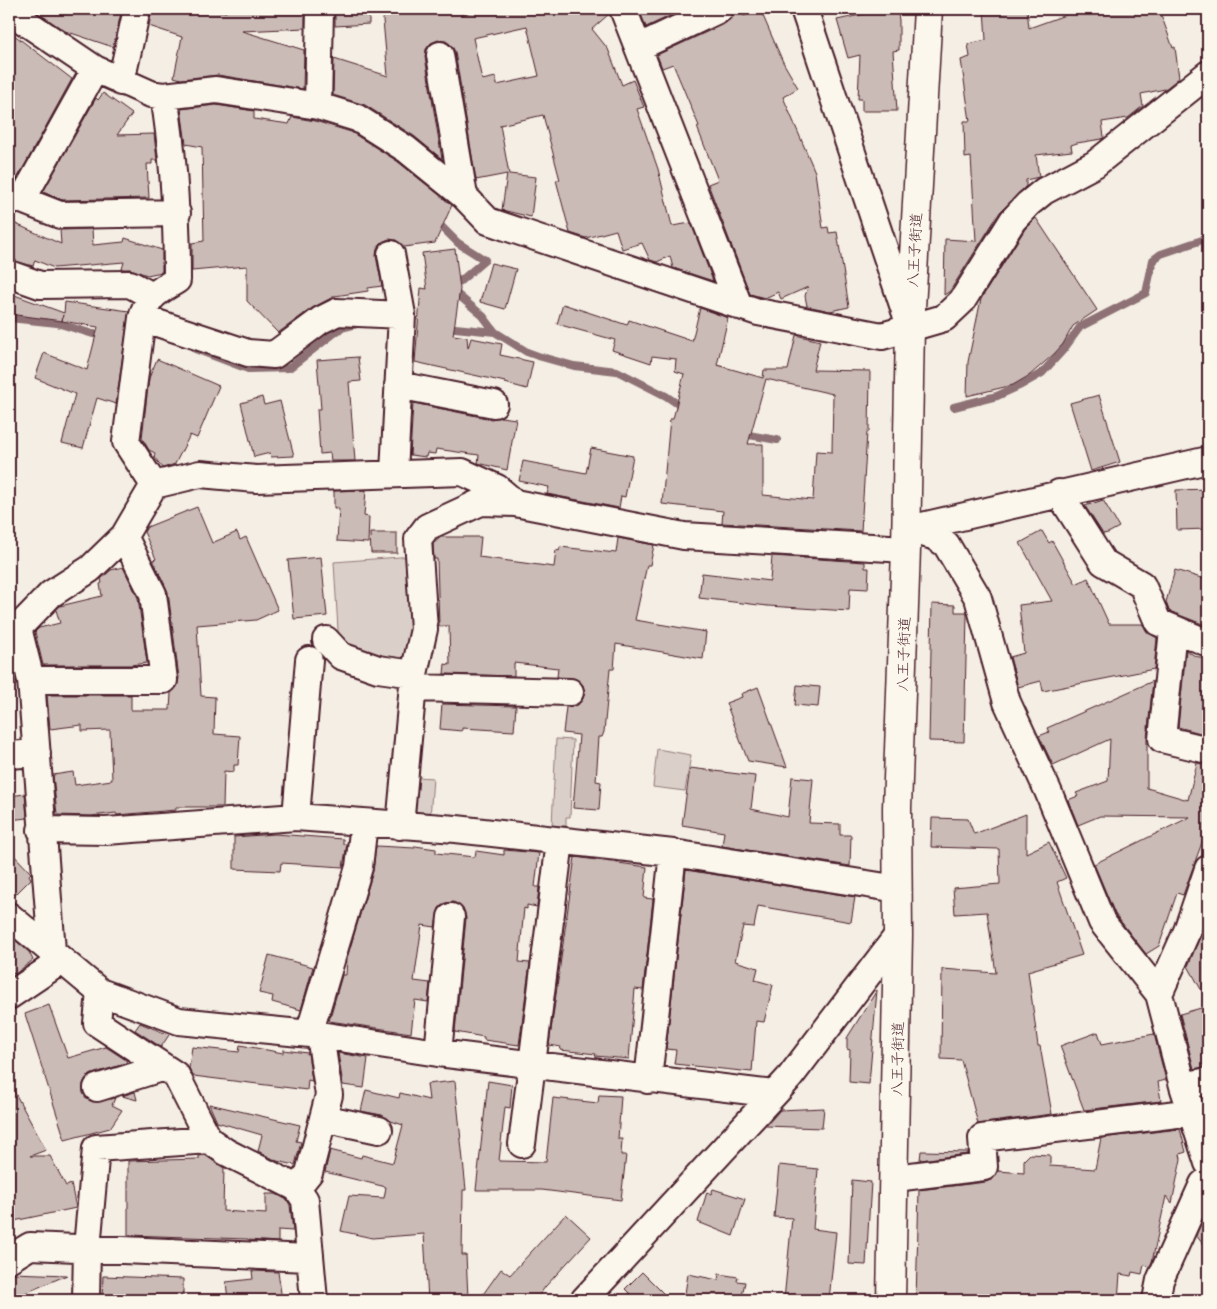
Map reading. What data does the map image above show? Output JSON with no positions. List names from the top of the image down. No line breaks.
{"streets":{"highway":["八王子街道"]}}
